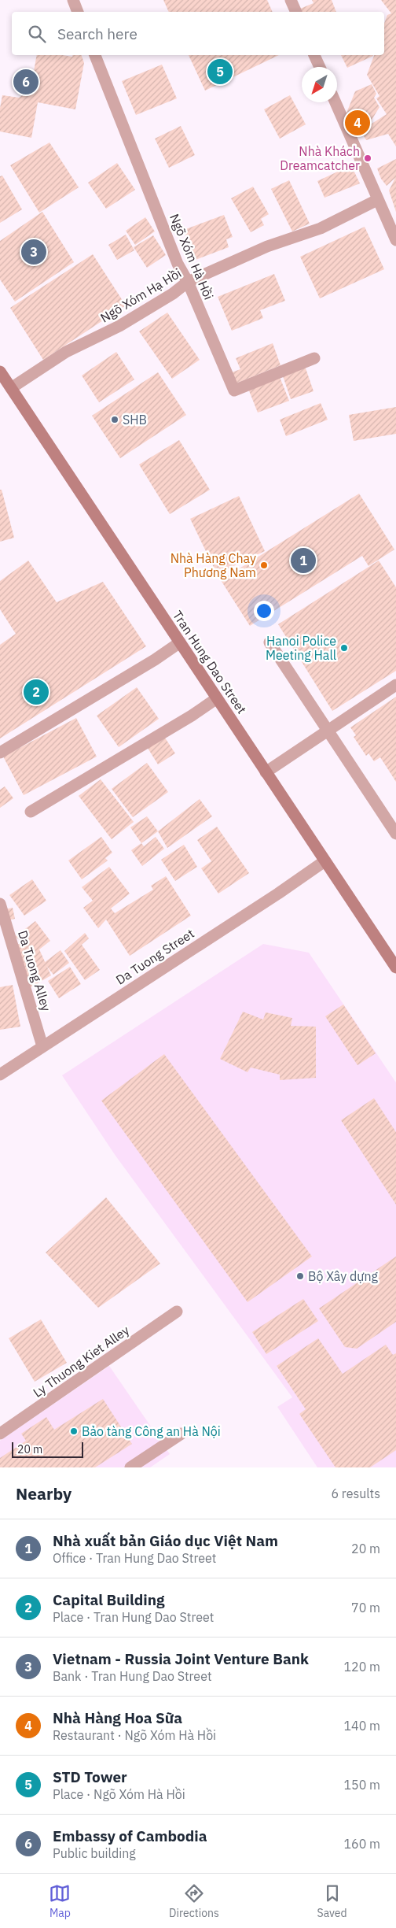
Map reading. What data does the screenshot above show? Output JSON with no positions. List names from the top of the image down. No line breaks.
{"streets":{"main road":["Tran Hung Dao Street"],"street":["Ngõ Xóm Hà Hồi","Ngõ Xóm Hạ Hồi","Da Tuong Street","Da Tuong Alley","Ly Thuong Kiet Alley"]},"crossings":[["Ngõ Xóm Hà Hồi","Ngõ Xóm Hạ Hồi"],["Ngõ Xóm Hạ Hồi","Tran Hung Dao Street"],["Tran Hung Dao Street","Da Tuong Street"],["Da Tuong Street","Da Tuong Alley"]],"places":["Nhà Khách Dreamcatcher","SHB","Nhà Hàng Chay Phương Nam","Hanoi Police Meeting Hall","Bộ Xây dựng","Bảo tàng Công an Hà Nội"],"scale_bar":"20 m","north":"bottom left","page":{"search":"Search here","pins":["5","6","4","3","1","2"],"scale":"20 m","heading":["Nearby","6 results"],"list":[{"mark":"1","name":"Nhà xuất bản Giáo dục Việt Nam","note":"Office · Tran Hung Dao Street","value":"20 m"},{"mark":"2","name":"Capital Building","note":"Place · Tran Hung Dao Street","value":"70 m"},{"mark":"3","name":"Vietnam - Russia Joint Venture Bank","note":"Bank · Tran Hung Dao Street","value":"120 m"},{"mark":"4","name":"Nhà Hàng Hoa Sữa","note":"Restaurant · Ngõ Xóm Hà Hồi","value":"140 m"},{"mark":"5","name":"STD Tower","note":"Place · Ngõ Xóm Hà Hồi","value":"150 m"},{"mark":"6","name":"Embassy of Cambodia","note":"Public building","value":"160 m"}],"nav":["Map","Directions","Saved"]}}
